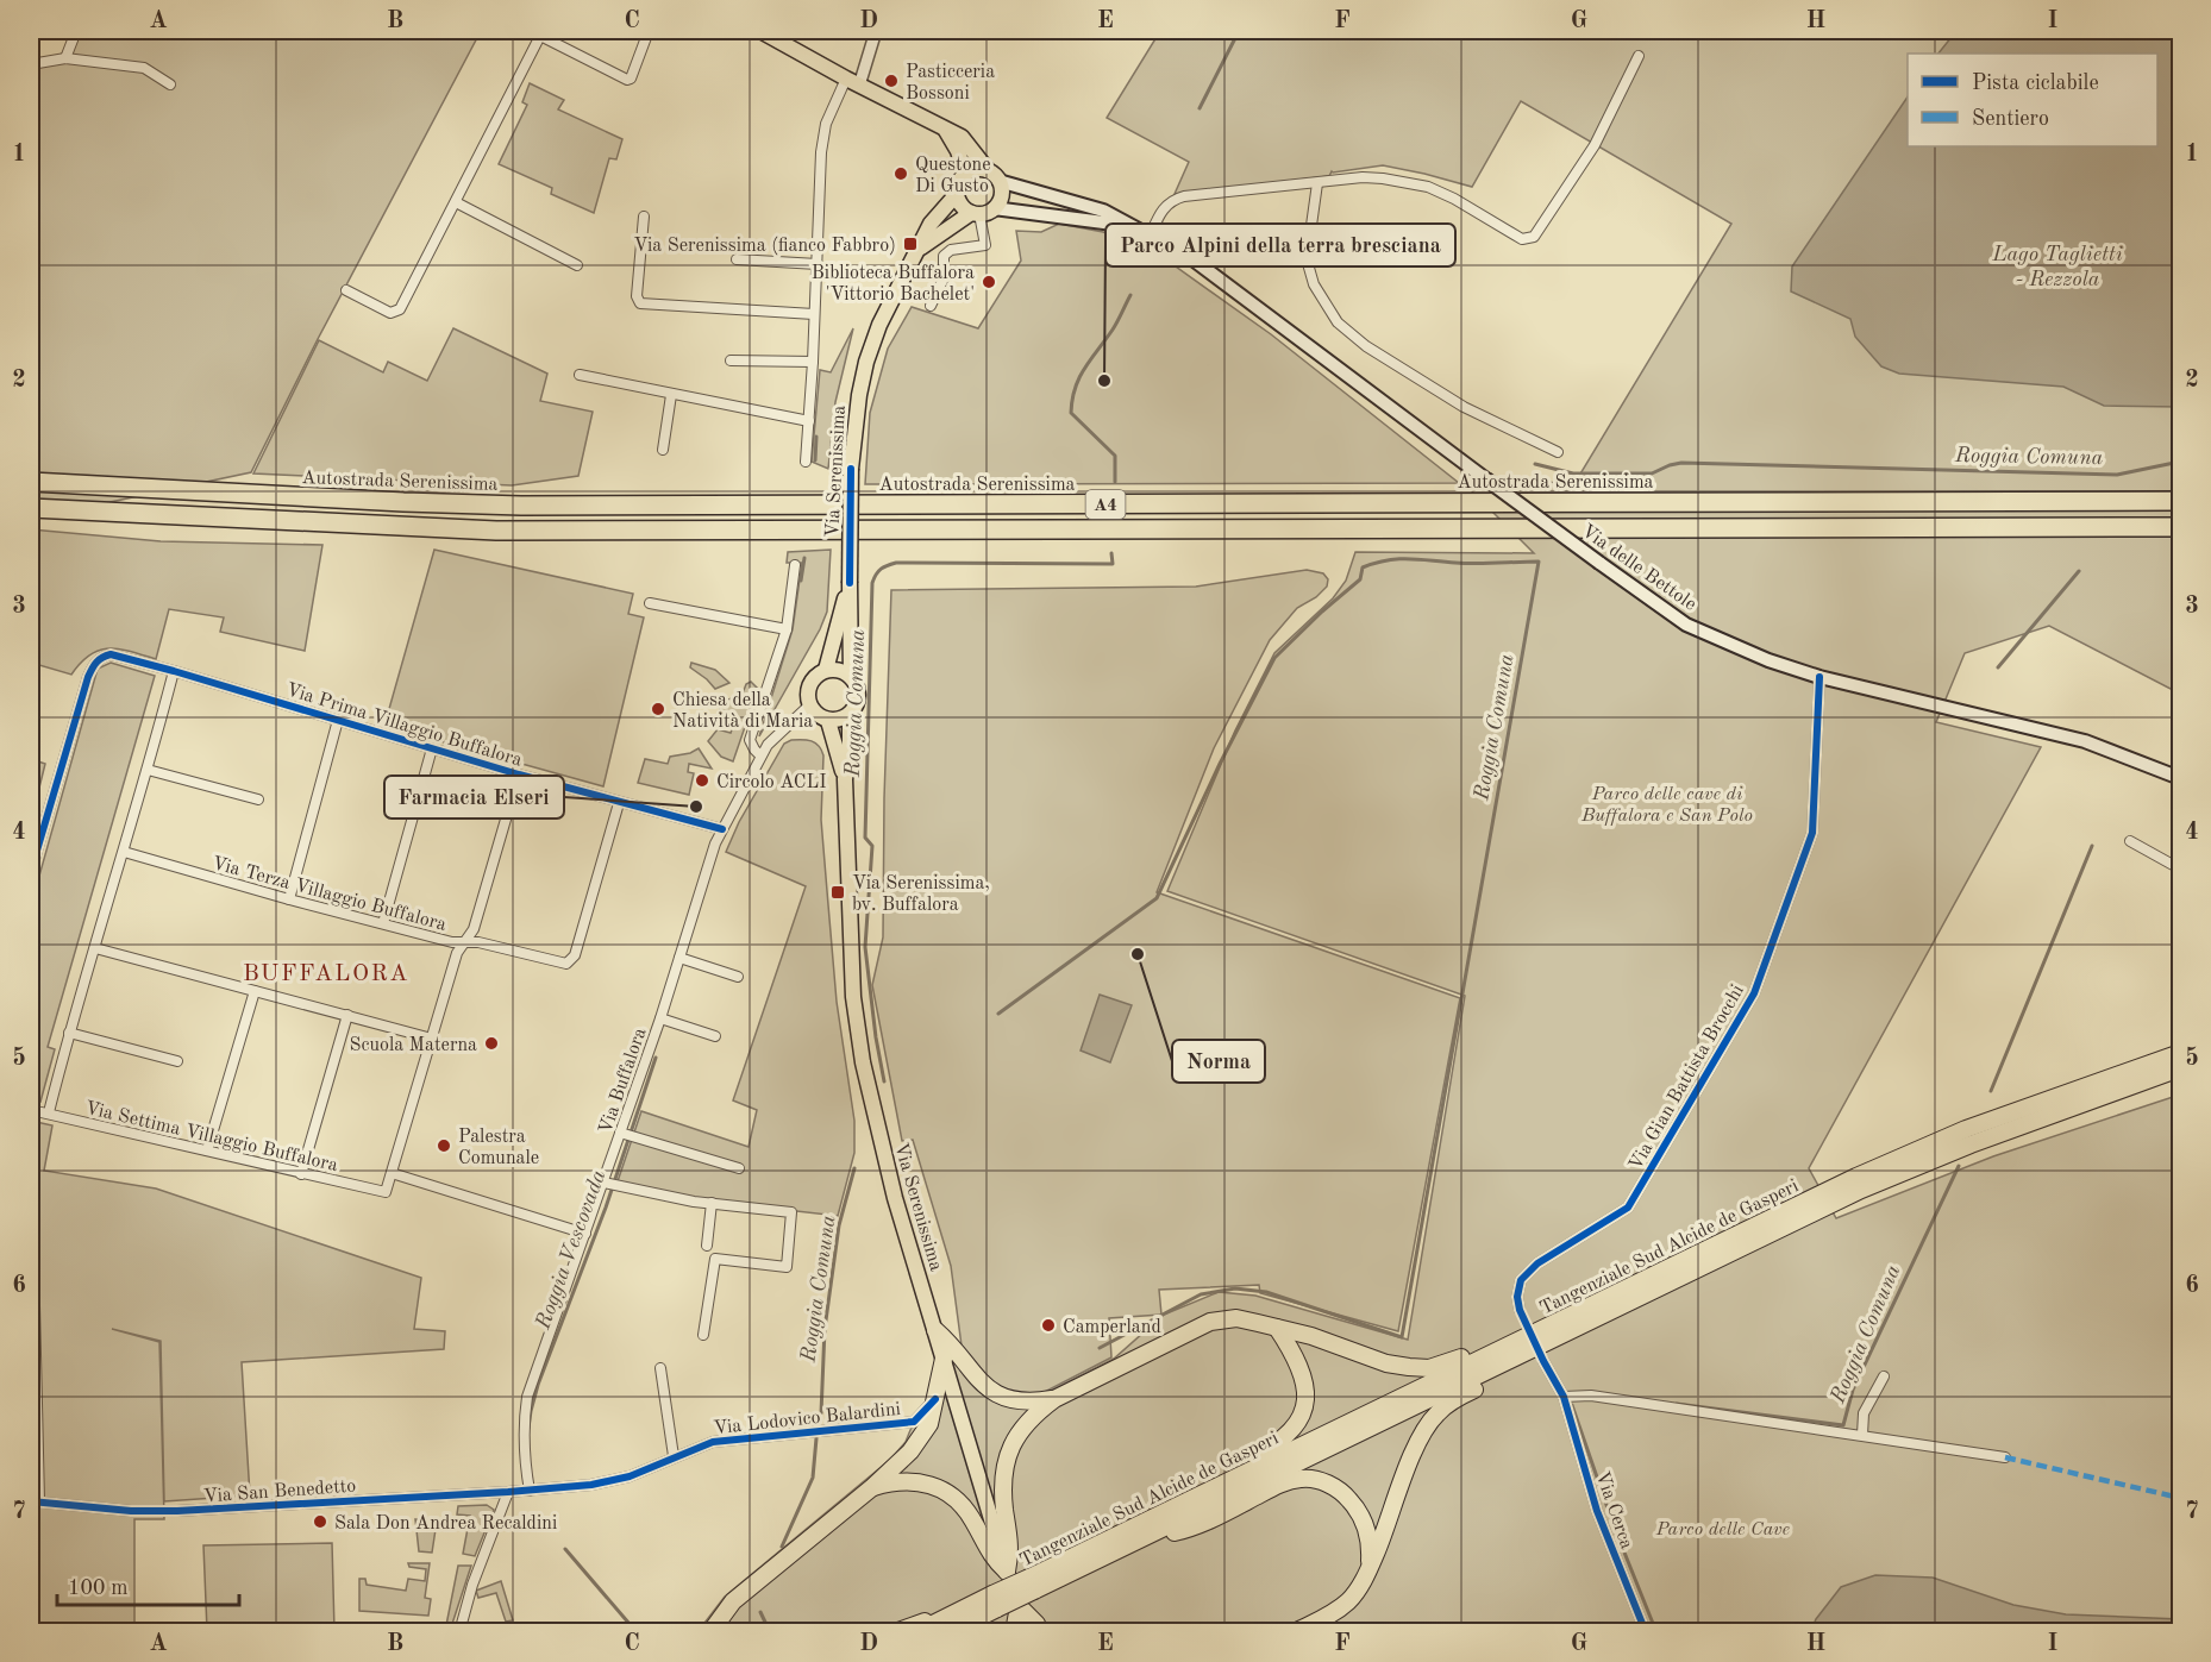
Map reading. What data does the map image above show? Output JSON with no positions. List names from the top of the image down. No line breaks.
{"streets":{"highway":["Autostrada Serenissima","A4","Tangenziale Sud Alcide de Gasperi"],"main road":["Via Serenissima","Via delle Bettole"],"street":["Via Prima Villaggio Buffalora","Via Terza Villaggio Buffalora","Via Gian Battista Brocchi","Via Buffalora","Via Settima Villaggio Buffalora","Via Lodovico Balardini","Via San Benedetto","Via Cerca"]},"crossings":[["Via Serenissima","Via delle Bettole"],["Via Serenissima","Via Buffalora"],["Via delle Bettole","Via Gian Battista Brocchi"],["Via Prima Villaggio Buffalora","Via Terza Villaggio Buffalora"],["Via Prima Villaggio Buffalora","Via Buffalora"],["Via Buffalora","Via Lodovico Balardini"],["Via Buffalora","Via San Benedetto"],["Via Lodovico Balardini","Via San Benedetto"]],"districts":["BUFFALORA"],"water":["Lago Taglietti - Rezzola","Roggia Comuna","Roggia Vescovada"],"parks":["Parco delle cave di Buffalora e San Polo","Parco delle Cave"],"places":{"other":["Pasticceria Bossoni","Questone Di Gusto","Biblioteca Buffalora 'Vittorio Bachelet'","Parco Alpini della terra bresciana","Chiesa della Natività di Maria","Circolo ACLI","Farmacia Elseri","Norma","Scuola Materna","Palestra Comunale","Camperland","Sala Don Andrea Recaldini"],"transit":["Via Serenissima (fianco Fabbro)","Via Serenissima, bv. Buffalora"]},"legend":["Pista ciclabile","Sentiero"],"scale_bar":"100 m","grid":{"columns":["A","B","C","D","E","F","G","H","I"],"rows":["1","2","3","4","5","6","7"]}}
